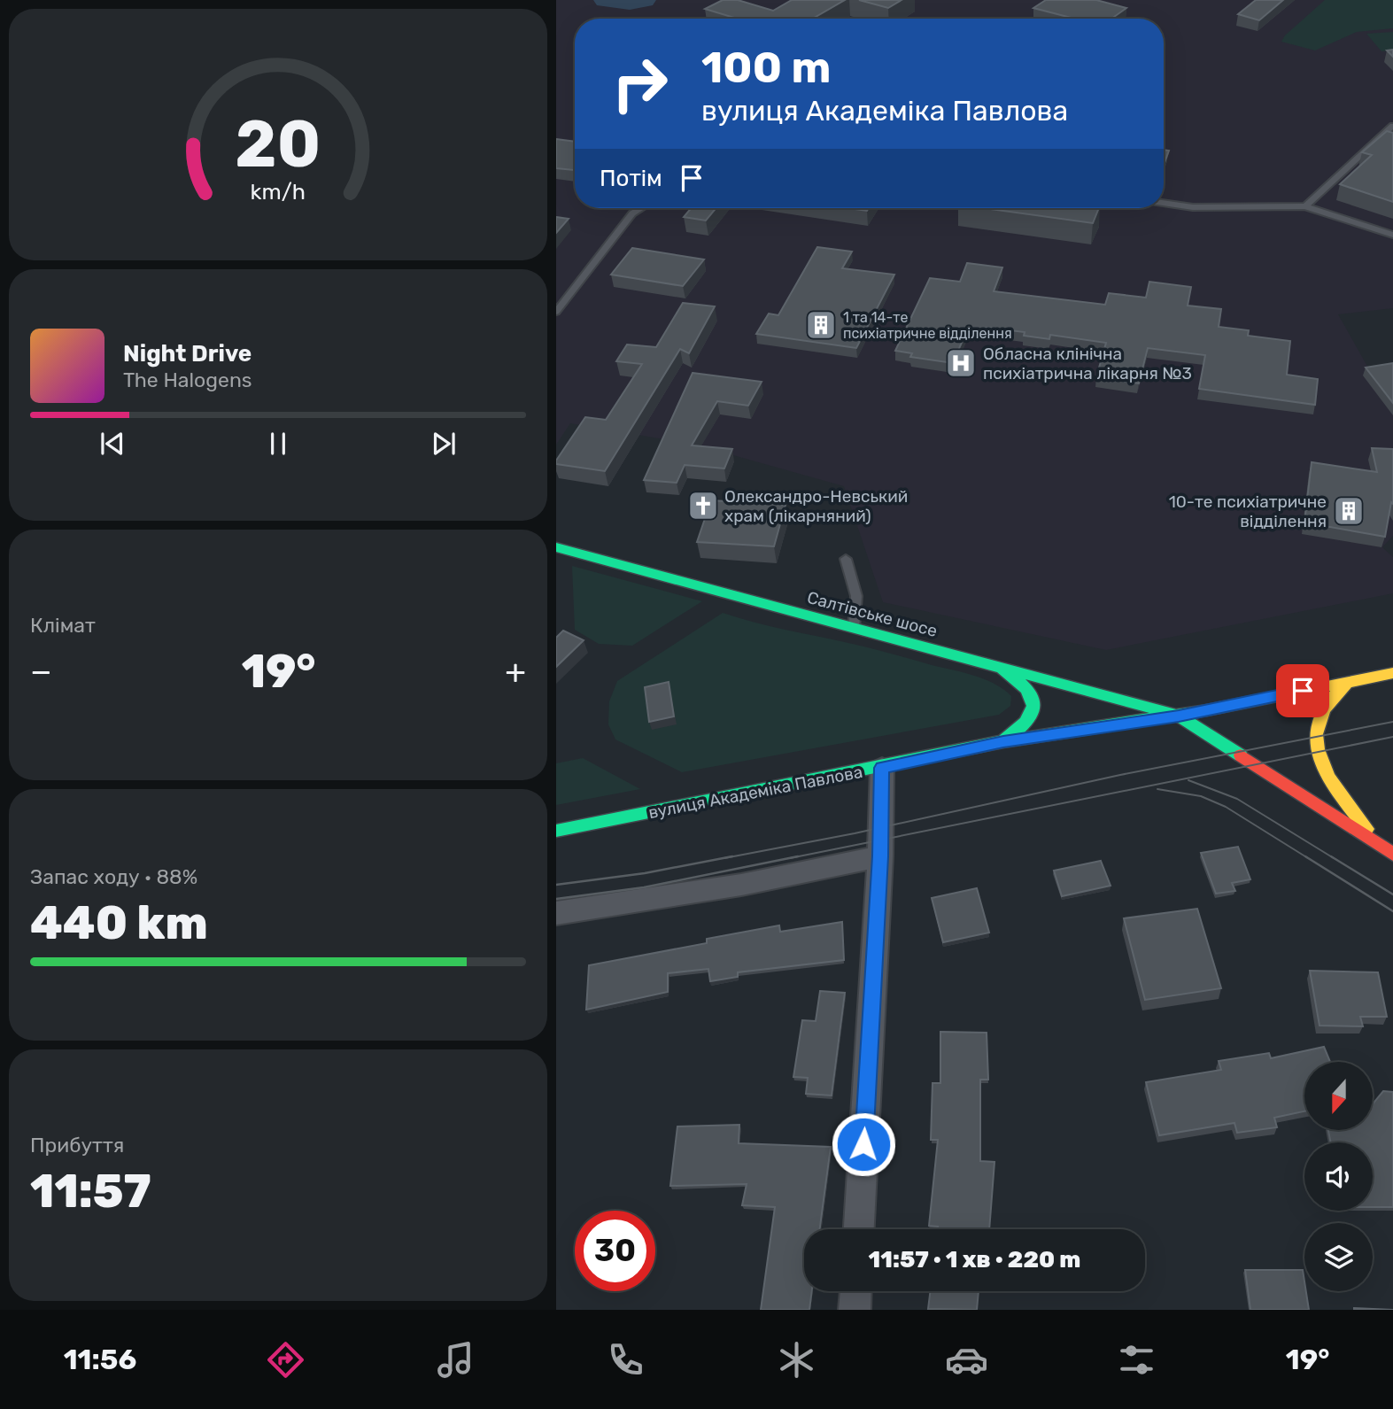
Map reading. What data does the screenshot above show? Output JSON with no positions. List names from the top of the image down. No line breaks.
{"streets":{"main road":["Салтівське шосе","вулиця Академіка Павлова"]},"crossings":[["Салтівське шосе","вулиця Академіка Павлова"]],"places":{"building":["1 та 14-те психіатричне відділення","10-те психіатричне відділення"],"hospital":["Обласна клінічна психіатрична лікарня №3"],"church":["Олександро-Невський храм (лікарняний)"]},"north":"bottom","page":{"turn":["100 m","вулиця Академіка Павлова"],"then":"Потім","song":["Night Drive","The Halogens"],"tile":["Клімат",["Запас ходу · 88%","440 km"],["Прибуття","11:57"]],"heat":["−","19°","+"],"limit":"30","trip":"11:57 · 1 хв · 220 m","tabs":["11:56","19°"],"gauge":["20","km/h"]}}
